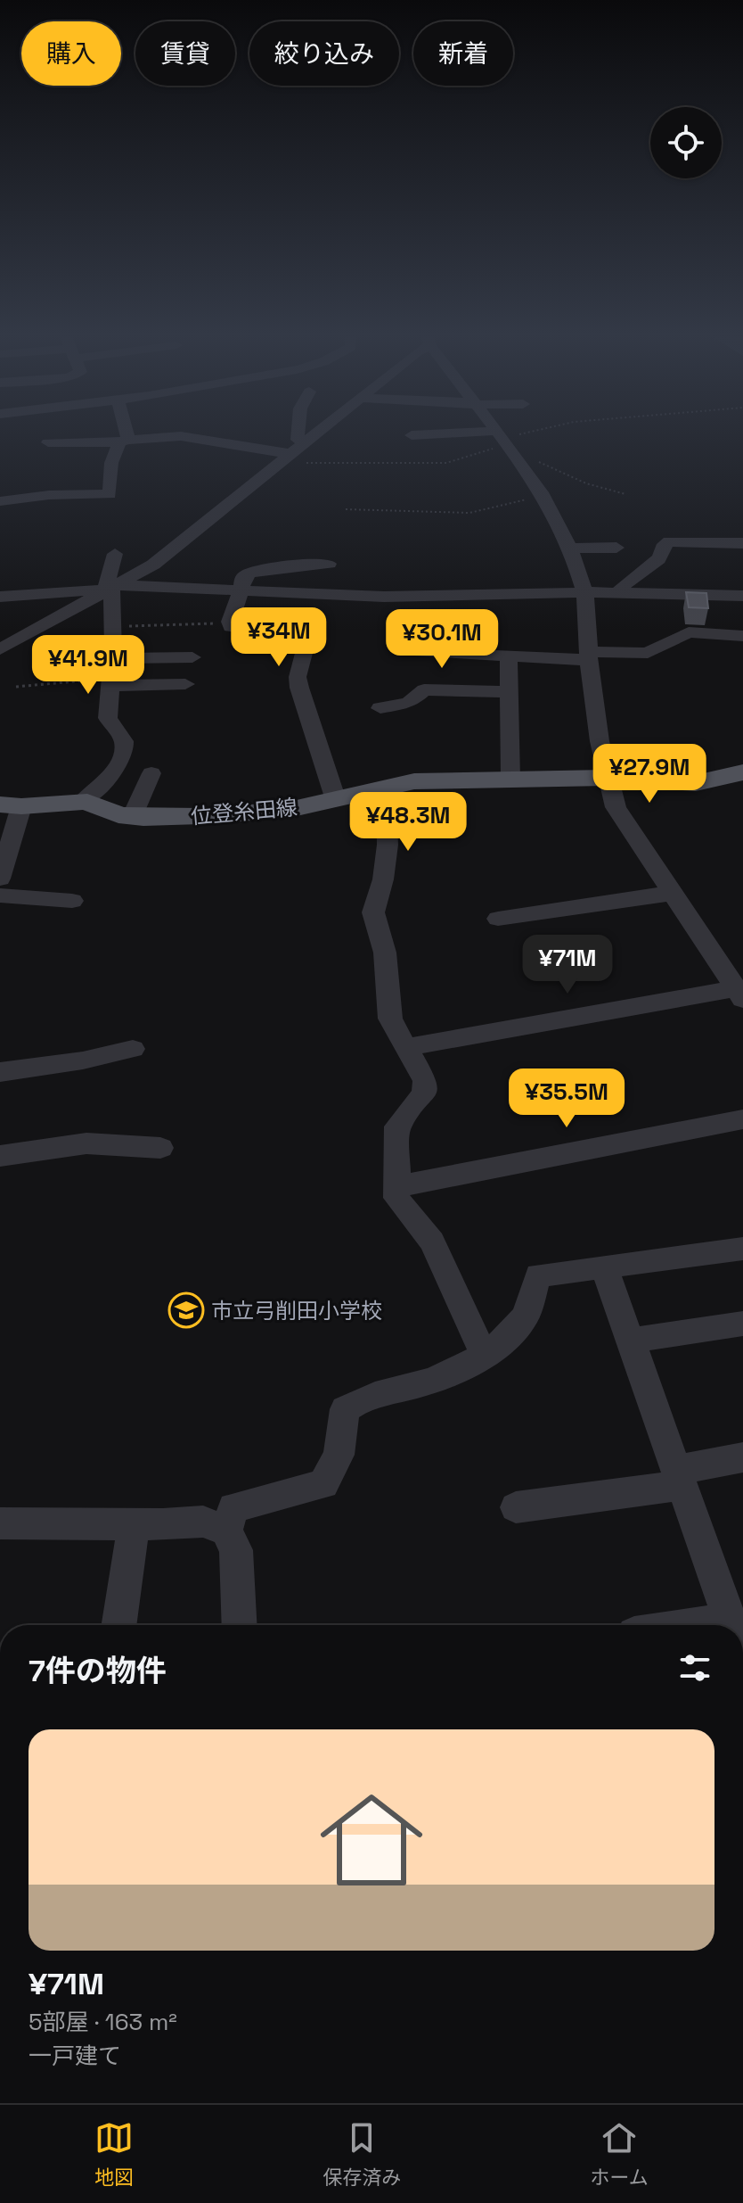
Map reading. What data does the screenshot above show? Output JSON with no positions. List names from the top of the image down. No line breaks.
{"streets":{"main road":["位登糸田線"]},"places":{"school or university":["市立弓削田小学校"]},"page":{"chip":["購入","賃貸","絞り込み","新着"],"price":["¥34M","¥30.1M","¥41.9M","¥27.9M","¥48.3M","¥71M","¥35.5M"],"heading":"7件の物件","list":[{"name":"¥71M","note":"5部屋 · 163 m² · 一戸建て"}],"tabs":["地図","保存済み","ホーム"]}}
